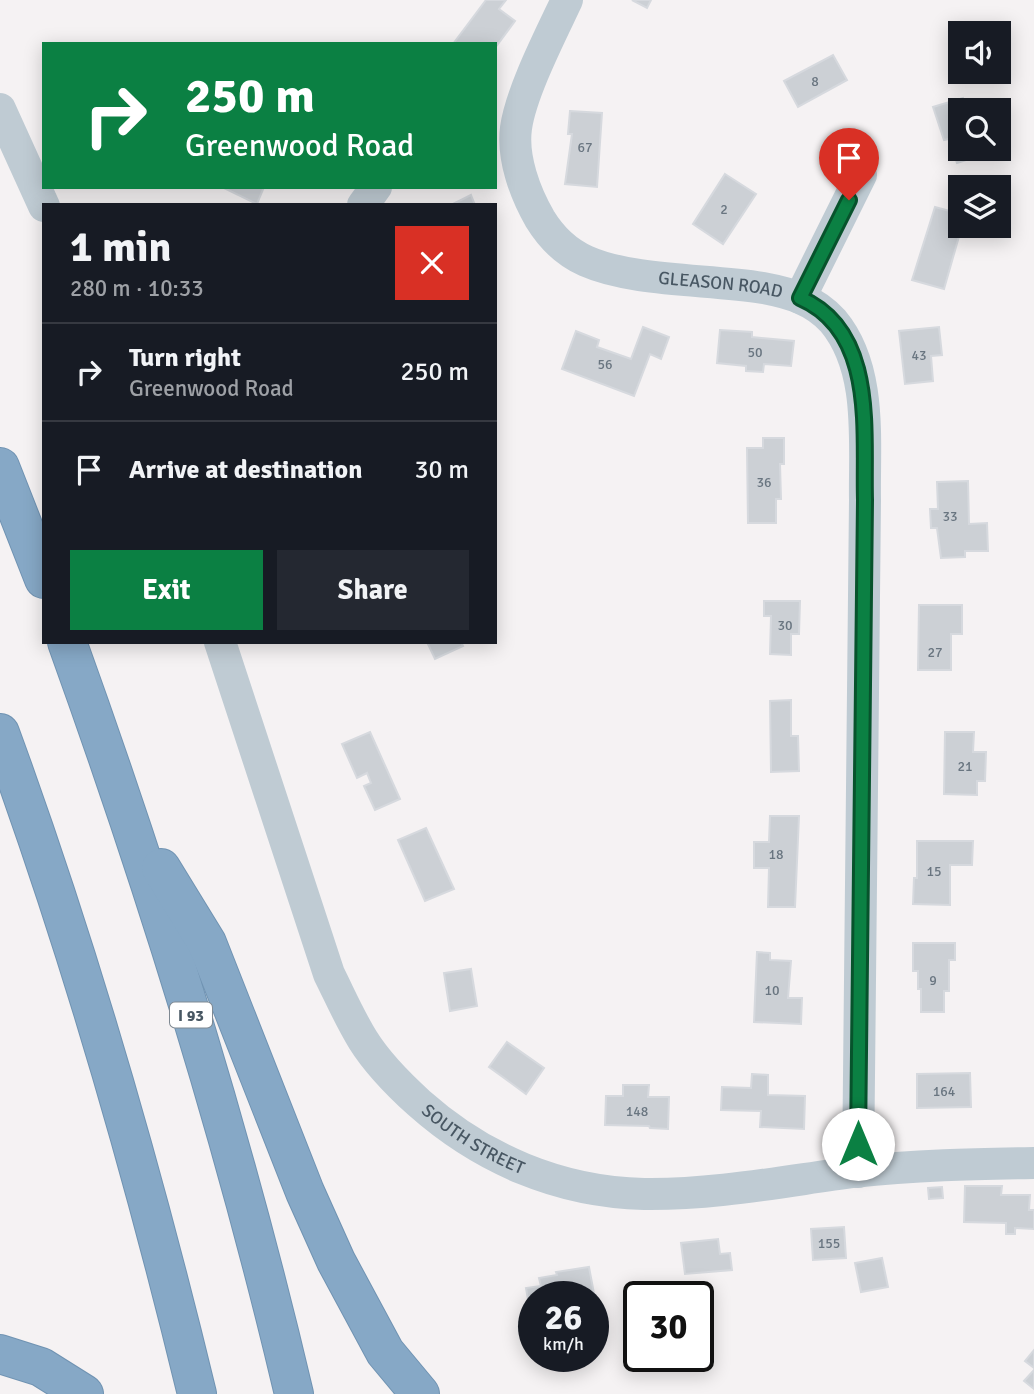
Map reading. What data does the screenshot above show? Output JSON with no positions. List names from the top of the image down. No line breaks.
{"streets":{"highway":["I 93"],"street":["GLEASON ROAD","SOUTH STREET"]},"crossings":[["GLEASON ROAD","SOUTH STREET"]],"house_numbers":["8","67","2","50","43","56","36","33","30","27","21","18","15","9","10","164","148","155"],"page":{"turn":["250 m","Greenwood Road"],"heading":["1 min","280 m · 10:33"],"list":[{"name":"Turn right","note":"Greenwood Road","value":"250 m"},{"name":"Arrive at destination","value":"30 m"}],"buttons":["Exit","Share"],"speed":"26 km/h","limit":"30"}}
